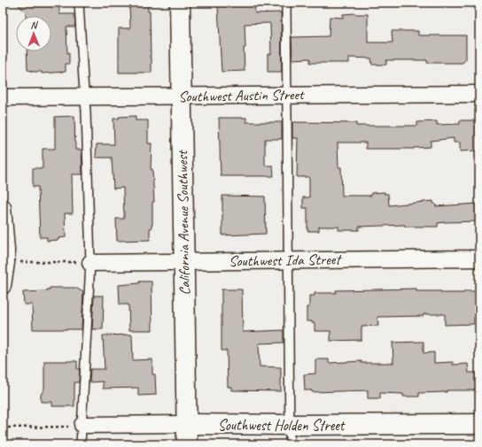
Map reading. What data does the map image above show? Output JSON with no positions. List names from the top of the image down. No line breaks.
{"streets":{"main road":["California Avenue Southwest","Southwest Holden Street"],"street":["Southwest Austin Street","Southwest Ida Street"]},"crossings":[["Southwest Austin Street","California Avenue Southwest"],["California Avenue Southwest","Southwest Ida Street"],["California Avenue Southwest","Southwest Holden Street"]],"north":"top"}
